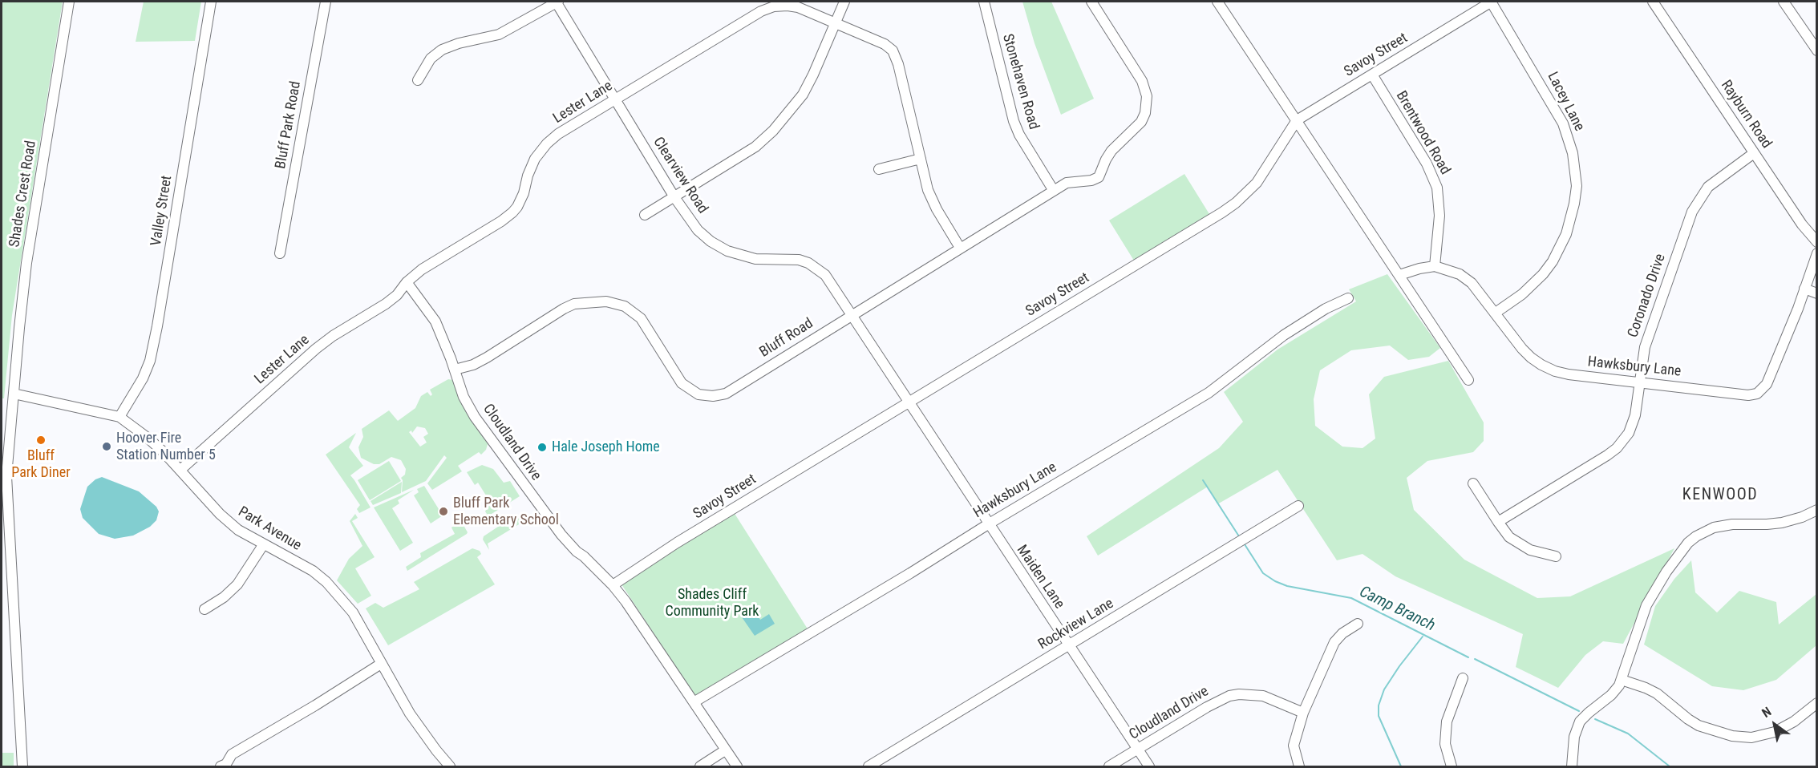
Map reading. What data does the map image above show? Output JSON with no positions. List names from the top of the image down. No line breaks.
{"streets":{"street":["Savoy Street","Stonehaven Road","Lacey Lane","Lester Lane","Rayburn Road","Bluff Park Road","Brentwood Road","Clearview Road","Shades Crest Road","Valley Street","Coronado Drive","Bluff Road","Hawksbury Lane","Cloudland Drive","Park Avenue","Maiden Lane","Rockview Lane"]},"crossings":[["Savoy Street","Lacey Lane"],["Savoy Street","Brentwood Road"],["Savoy Street","Clearview Road"],["Savoy Street","Cloudland Drive"],["Savoy Street","Maiden Lane"],["Stonehaven Road","Bluff Road"],["Lacey Lane","Hawksbury Lane"],["Lester Lane","Clearview Road"],["Lester Lane","Bluff Road"],["Lester Lane","Cloudland Drive"],["Lester Lane","Park Avenue"],["Rayburn Road","Coronado Drive"],["Brentwood Road","Hawksbury Lane"],["Clearview Road","Bluff Road"],["Clearview Road","Maiden Lane"],["Shades Crest Road","Park Avenue"],["Valley Street","Park Avenue"],["Coronado Drive","Hawksbury Lane"],["Bluff Road","Cloudland Drive"],["Hawksbury Lane","Cloudland Drive"],["Hawksbury Lane","Maiden Lane"],["Cloudland Drive","Maiden Lane"],["Maiden Lane","Rockview Lane"]],"districts":["KENWOOD"],"water":["Camp Branch"],"parks":["Shades Cliff Community Park"],"places":["Bluff Park Diner","Hoover Fire Station Number 5","Hale Joseph Home","Bluff Park Elementary School"],"north":"top left"}
